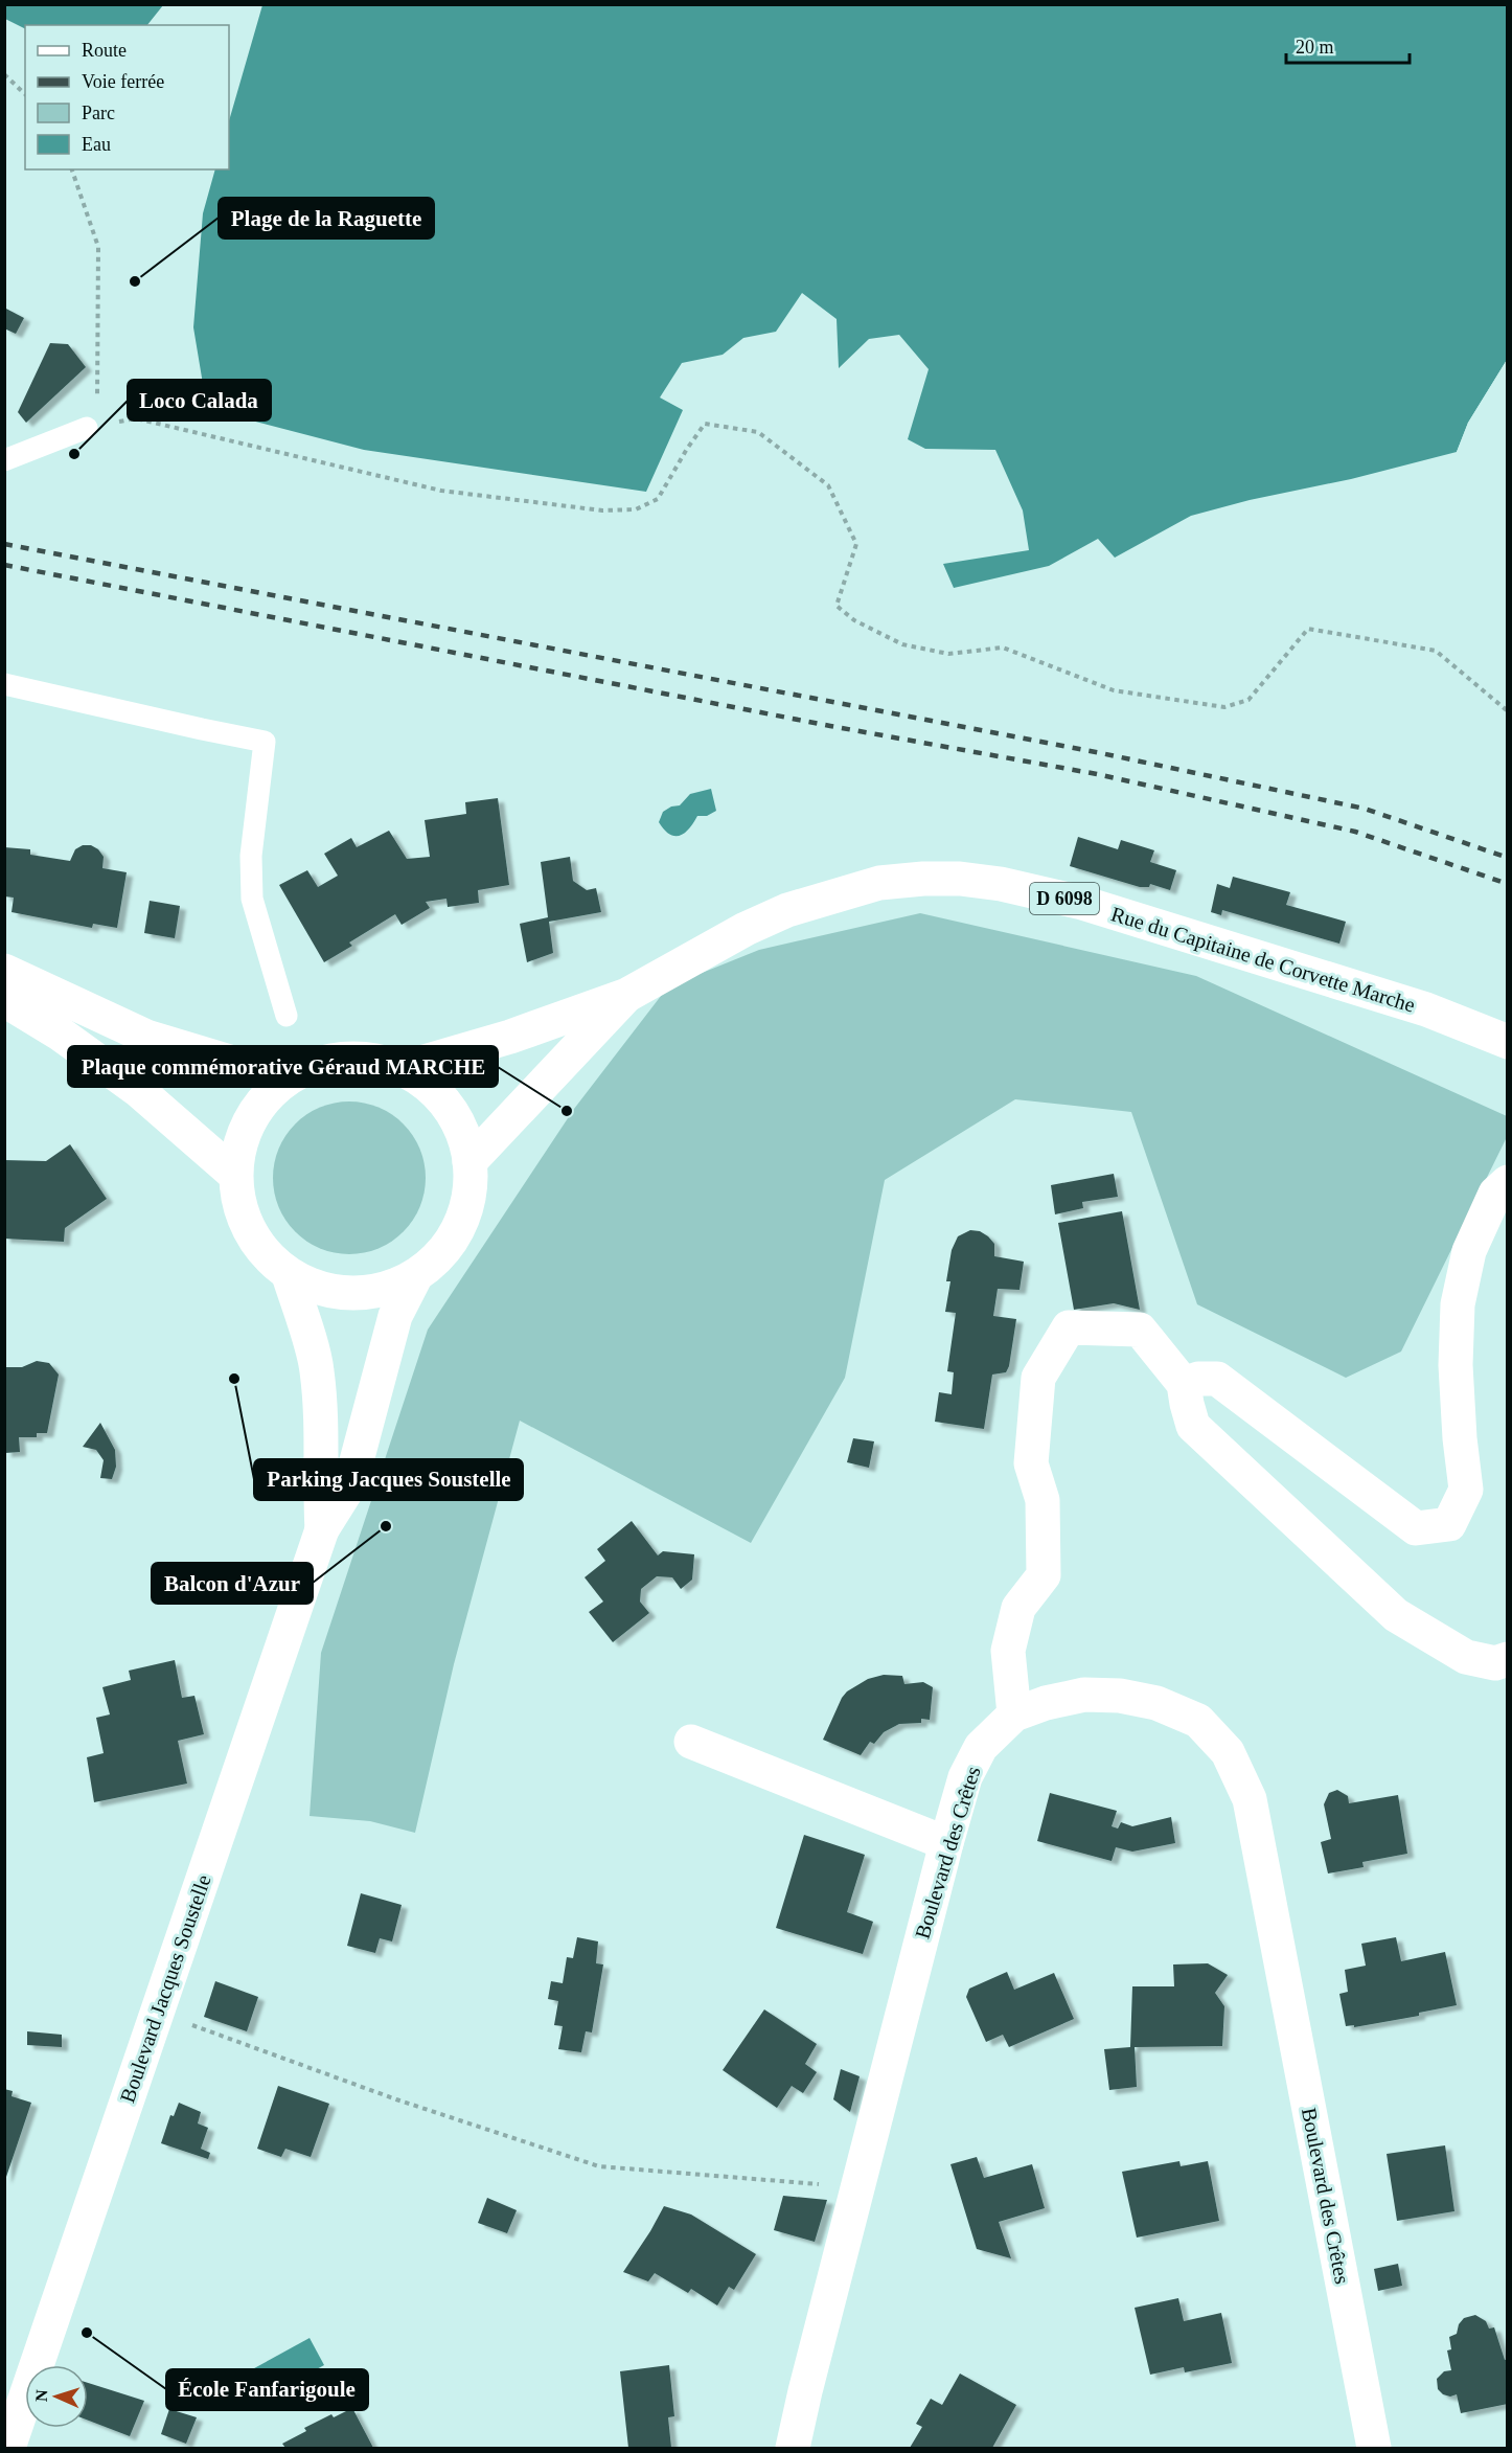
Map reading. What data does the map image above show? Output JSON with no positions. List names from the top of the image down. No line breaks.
{"streets":{"main road":["D 6098","Rue du Capitaine de Corvette Marche","Boulevard des Crêtes","Boulevard Jacques Soustelle"]},"places":["Plage de la Raguette","Loco Calada","Plaque commémorative Géraud MARCHE","Parking Jacques Soustelle","Balcon d'Azur","École Fanfarigoule"],"legend":["Route","Voie ferrée","Parc","Eau"],"scale_bar":"20 m","north":"left"}
